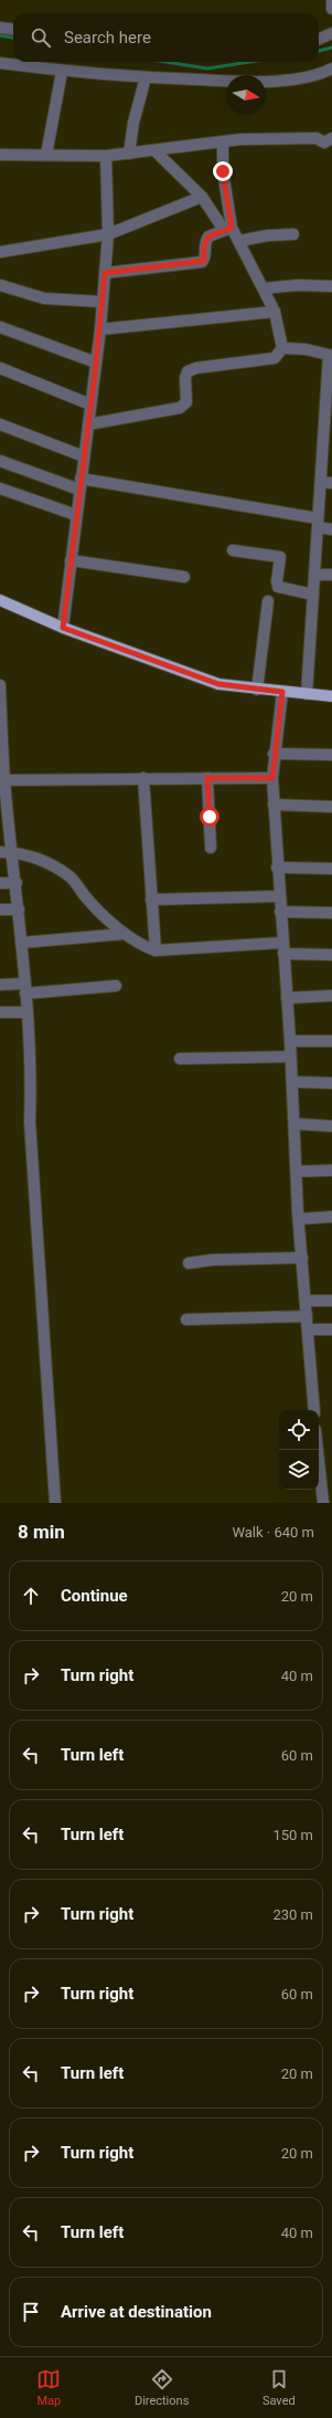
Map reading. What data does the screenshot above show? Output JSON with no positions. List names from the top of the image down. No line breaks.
{"north":"right","page":{"search":"Search here","heading":["8 min","Walk · 640 m"],"list":[["Continue","20 m"],["Turn right","40 m"],["Turn left","60 m"],["Turn left","150 m"],["Turn right","230 m"],["Turn right","60 m"],["Turn left","20 m"],["Turn right","20 m"],["Turn left","40 m"],"Arrive at destination"],"nav":["Map","Directions","Saved"]}}
